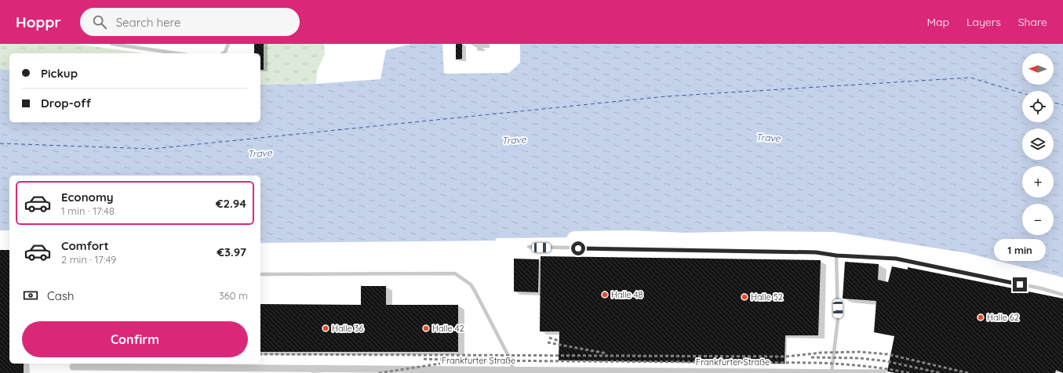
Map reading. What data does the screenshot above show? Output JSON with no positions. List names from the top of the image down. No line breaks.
{"streets":{"street":["Frankfurter Straße"]},"water":["Trave"],"places":["Halle 48","Halle 52","Halle 62","Halle 36","Halle 42"],"north":"left","page":{"header":"Hoppr","search":"Search here","nav":["Map","Layers","Share"],"map_buttons":["+","−"],"banner":["Pickup","Drop-off"],"list":[{"name":"Economy","note":"1 min · 17:48","value":"€2.94"},{"name":"Comfort","note":"2 min · 17:49","value":"€3.97"}],"bubble":"1 min","pay":["Cash","360 m"],"buttons":"Confirm"}}
